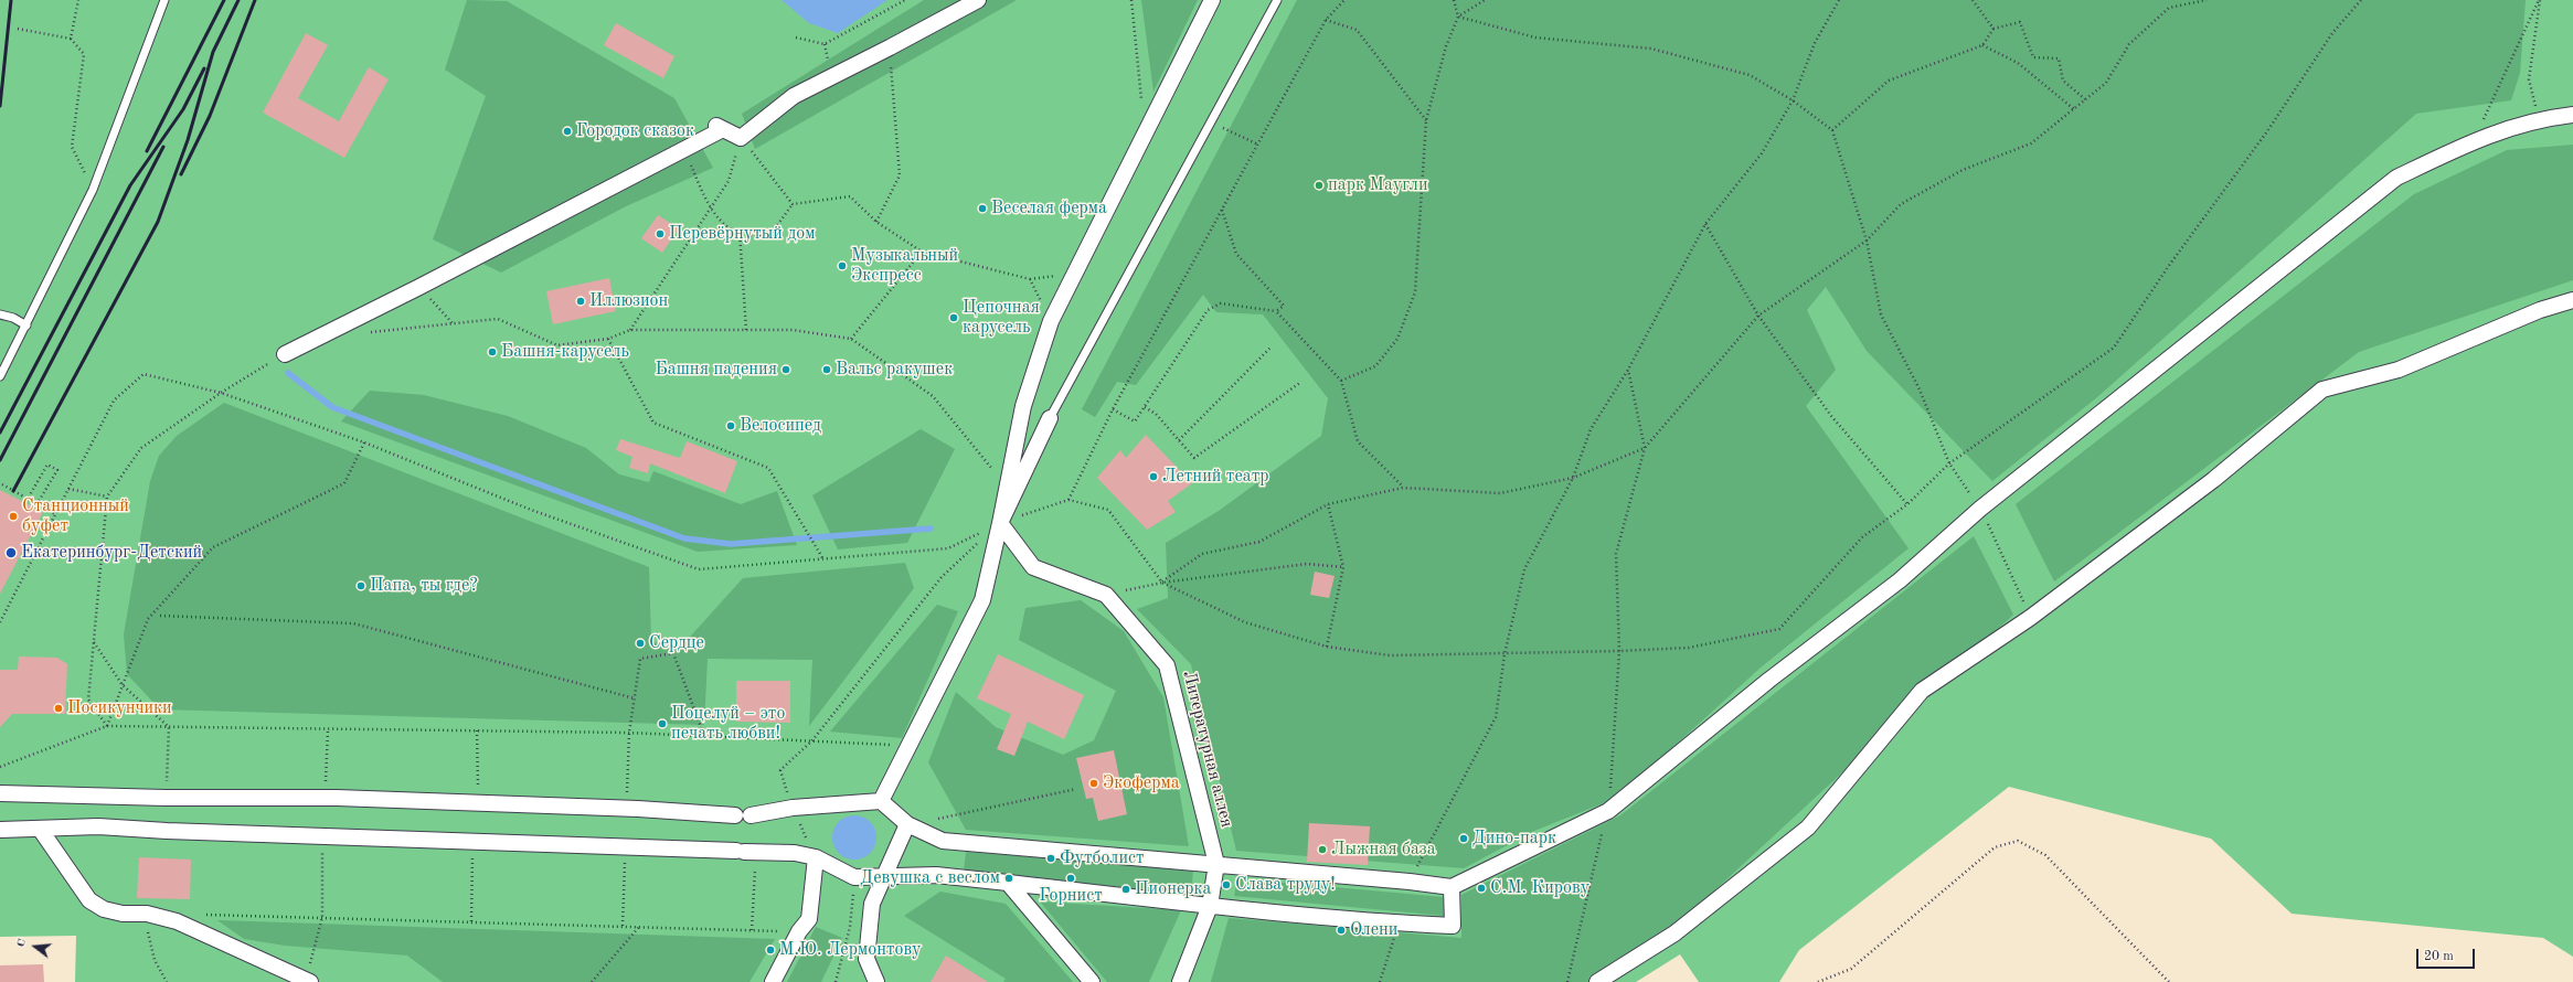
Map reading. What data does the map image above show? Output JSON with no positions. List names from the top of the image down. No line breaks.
{"streets":{"street":["Литературная аллея"]},"places":["Городок сказок","парк Маугли","Веселая ферма","Перевёрнутый дом","Музыкальный Экспресс","Иллюзион","Цепочная карусель","Башня-карусель","Башня падения","Вальс ракушек","Велосипед","Летний театр","Станционный буфет","Екатеринбург-Детский","Папа, ты где?","Сердце","Посикунчики","Поцелуй – это печать любви!","Экоферма","Дино-парк","Лыжная база","Футболист","Девушка с веслом","Горнист","Слава труду!","С.М. Кирову","Пионерка","Олени","М.Ю. Лермонтову"],"scale_bar":"20 m","north":"left"}
